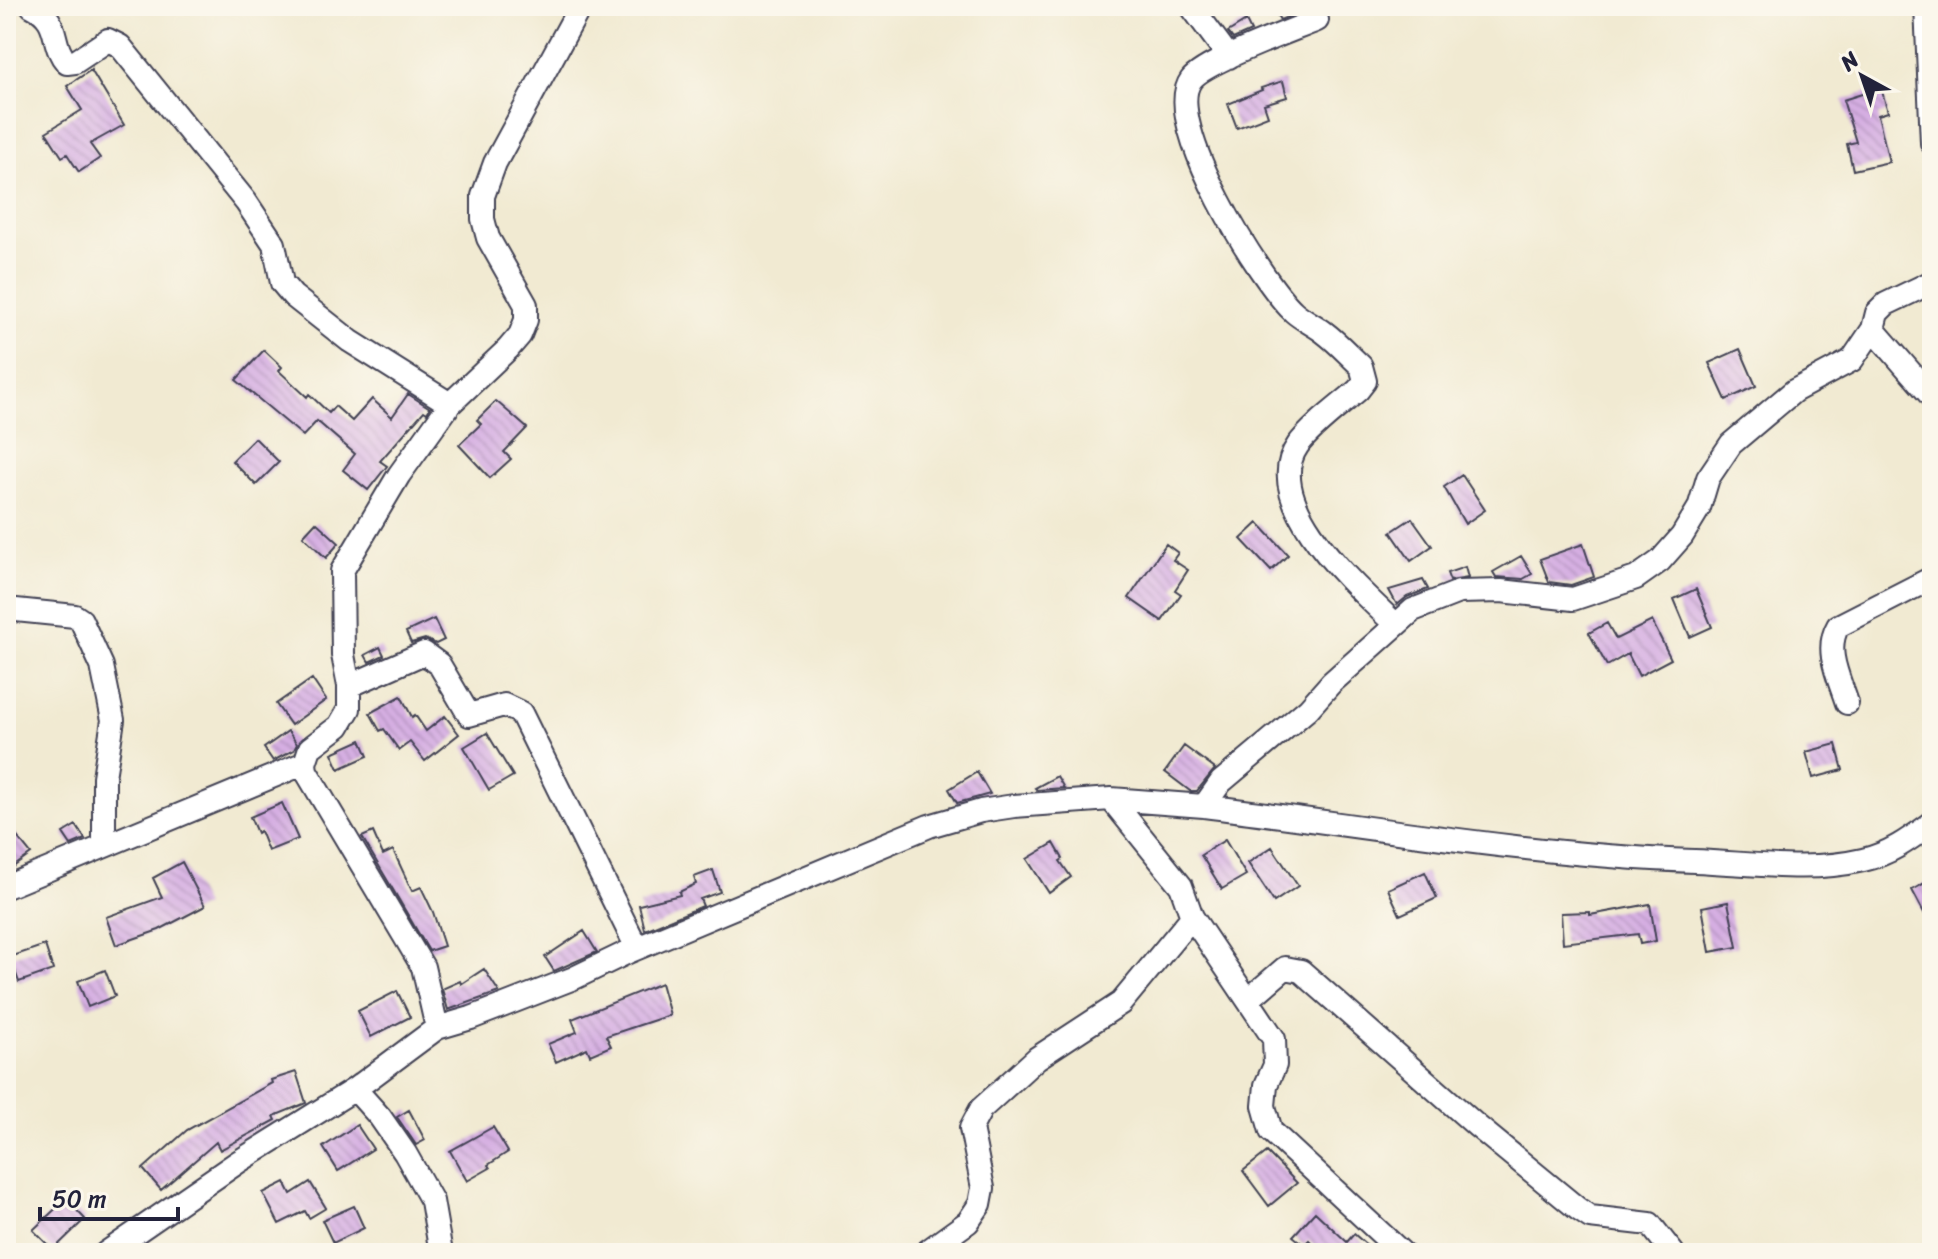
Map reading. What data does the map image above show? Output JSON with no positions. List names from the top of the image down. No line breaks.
{"scale_bar":"50 m","north":"top left"}
